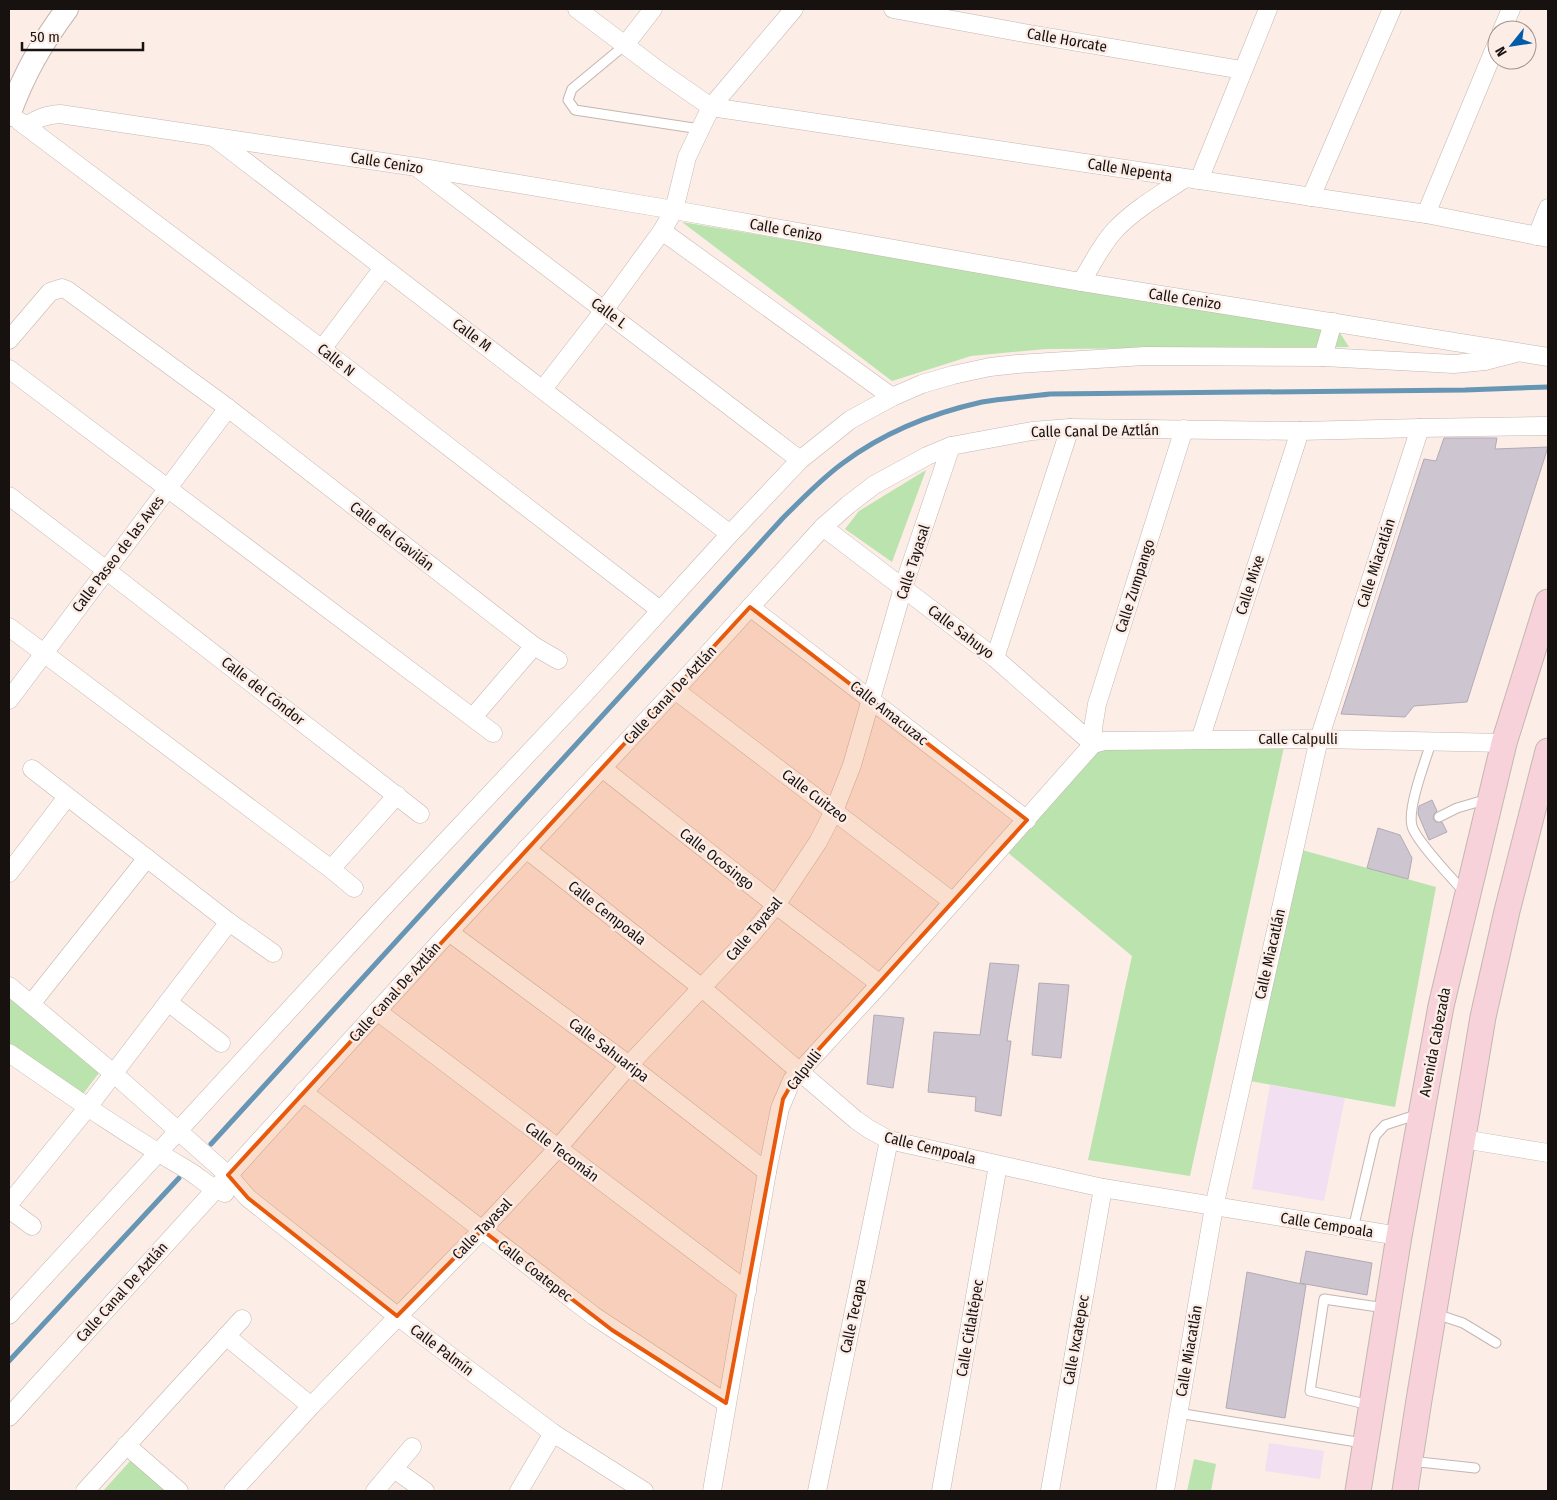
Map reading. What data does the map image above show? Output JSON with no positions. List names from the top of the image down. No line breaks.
{"streets":{"main road":["Avenida Cabezada"],"street":["Calle Horcate","Calle Cenizo","Calle Nepenta","Calle L","Calle M","Calle N","Calle Canal De Aztlán","Calle del Gavilán","Calle Paseo de las Aves","Calle Tayasal","Calle Miacatlán","Calle Mixe","Calle Zumpango","Calle Sahuyo","Calle del Cóndor","Calle Amacuzac","Calle Calpulli","Calle Cuitzeo","Calle Ocosingo","Calle Cempoala","Calle Sahuaripa","Calpulli","Calle Tecomán","Calle Coatepec","Calle Tecapa","Calle Citlaltépec","Calle Ixcatepec","Calle Palmín"]},"crossings":[["Calle Cenizo","Calle L"],["Calle Cenizo","Calle M"],["Calle Cenizo","Calle N"],["Calle Canal De Aztlán","Calle Tayasal"],["Calle Canal De Aztlán","Calle Miacatlán"],["Calle Canal De Aztlán","Calle Mixe"],["Calle Canal De Aztlán","Calle Zumpango"],["Calle Canal De Aztlán","Calle Sahuyo"],["Calle Canal De Aztlán","Calle Amacuzac"],["Calle Canal De Aztlán","Calle Cuitzeo"],["Calle Canal De Aztlán","Calle Ocosingo"],["Calle Canal De Aztlán","Calle Cempoala"],["Calle Canal De Aztlán","Calle Sahuaripa"],["Calle Canal De Aztlán","Calle Tecomán"],["Calle Canal De Aztlán","Calle Coatepec"],["Calle Canal De Aztlán","Calle Palmín"],["Calle del Gavilán","Calle Paseo de las Aves"],["Calle Paseo de las Aves","Calle del Cóndor"],["Calle Tayasal","Calle Sahuyo"],["Calle Tayasal","Calle Amacuzac"],["Calle Tayasal","Calle Cuitzeo"],["Calle Tayasal","Calle Ocosingo"],["Calle Tayasal","Calle Cempoala"],["Calle Tayasal","Calle Sahuaripa"],["Calle Tayasal","Calle Tecomán"],["Calle Tayasal","Calle Coatepec"],["Calle Tayasal","Calle Palmín"],["Calle Miacatlán","Calle Calpulli"],["Calle Miacatlán","Calle Cempoala"],["Calle Mixe","Calle Calpulli"],["Calle Zumpango","Calle Sahuyo"],["Calle Zumpango","Calle Calpulli"],["Calle Zumpango","Calpulli"],["Calle Sahuyo","Calle Calpulli"],["Calle Sahuyo","Calpulli"],["Calle Amacuzac","Calpulli"],["Calle Calpulli","Avenida Cabezada"],["Calle Calpulli","Calpulli"],["Calle Cuitzeo","Calpulli"],["Calle Ocosingo","Calpulli"],["Calle Cempoala","Avenida Cabezada"],["Calle Cempoala","Calpulli"],["Calle Cempoala","Calle Tecapa"],["Calle Cempoala","Calle Citlaltépec"],["Calle Cempoala","Calle Ixcatepec"],["Calle Sahuaripa","Calpulli"],["Calpulli","Calle Tecomán"],["Calpulli","Calle Coatepec"]],"scale_bar":"50 m","north":"bottom left"}
